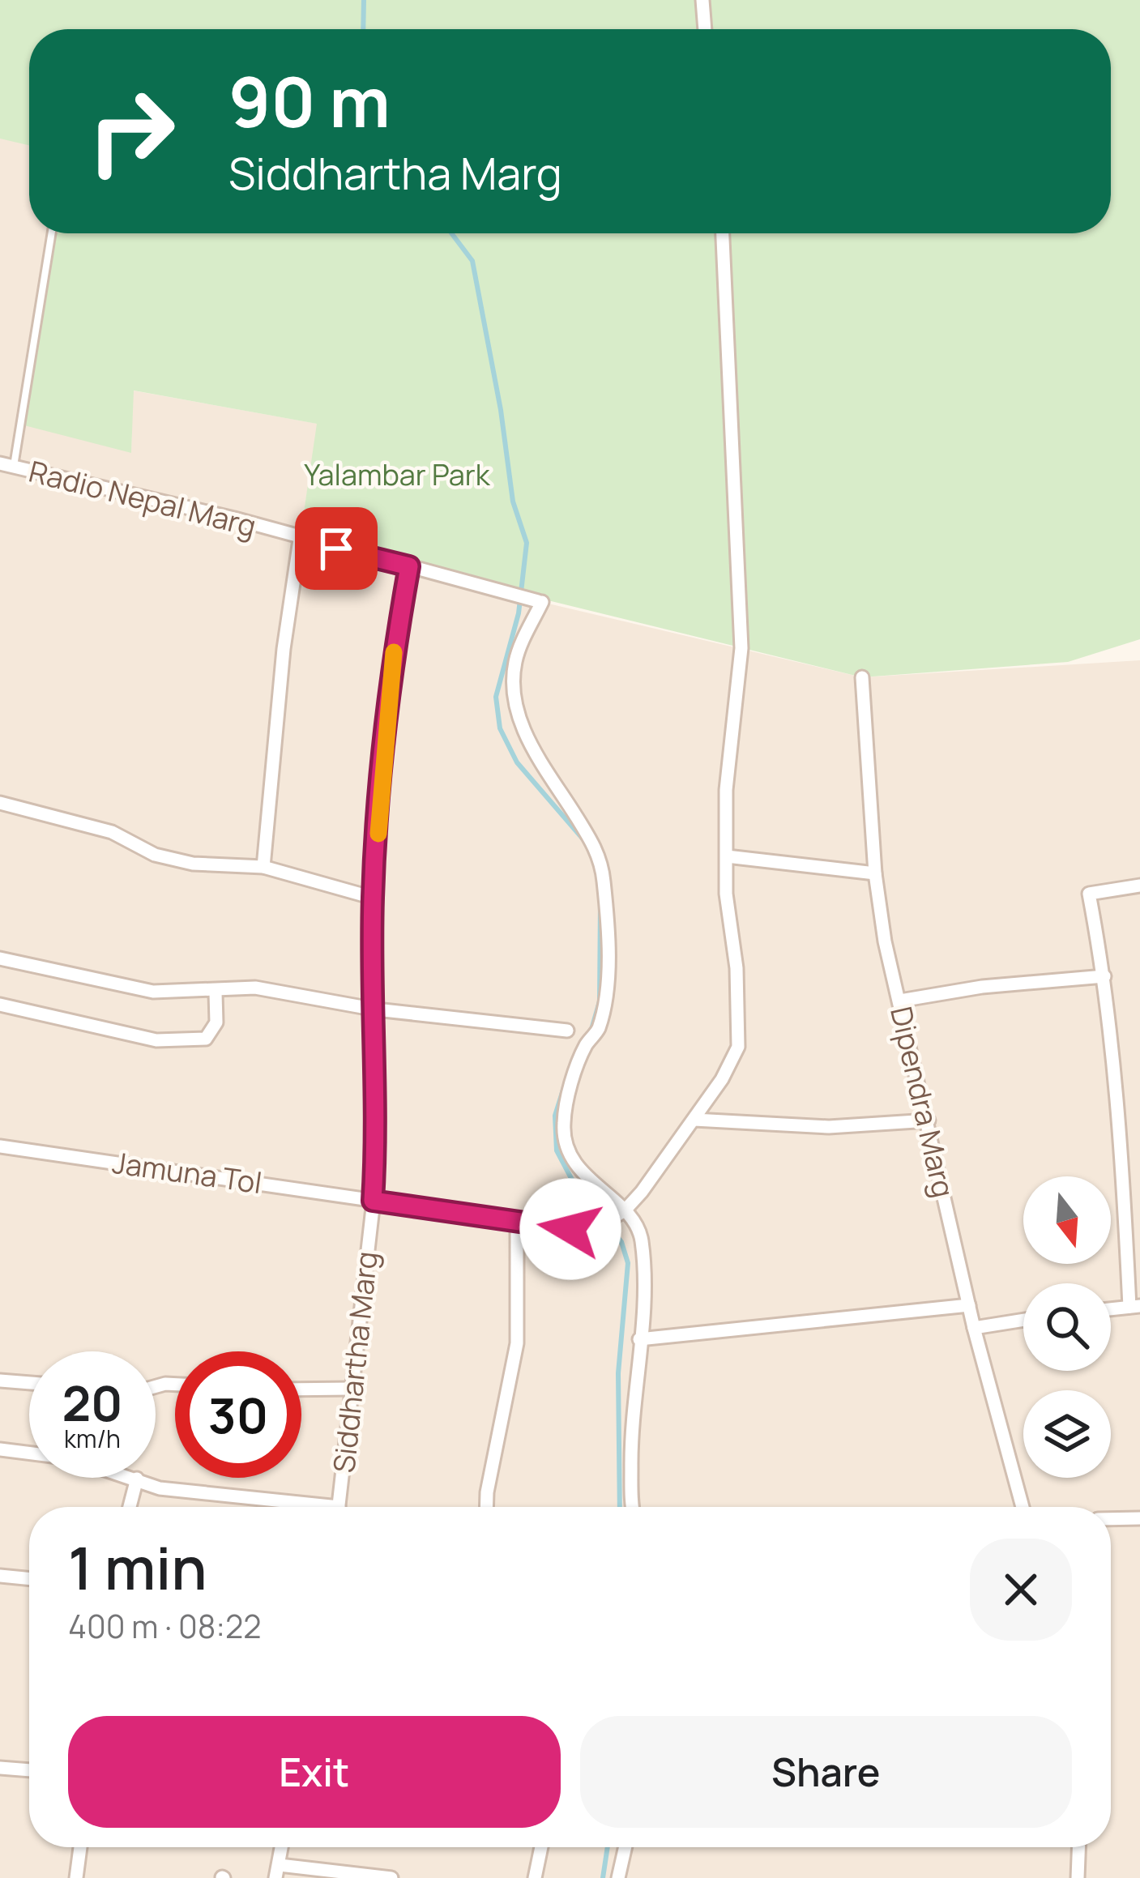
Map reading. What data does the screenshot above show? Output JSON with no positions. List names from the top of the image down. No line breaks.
{"streets":{"street":["Radio Nepal Marg","Dipendra Marg","Jamuna Tol","Siddhartha Marg"]},"crossings":[["Radio Nepal Marg","Jamuna Tol"],["Radio Nepal Marg","Siddhartha Marg"],["Jamuna Tol","Siddhartha Marg"]],"parks":["Yalambar Park"],"north":"bottom","page":{"turn":["90 m","Siddhartha Marg"],"speed":"20 km/h","limit":"30","heading":["1 min","400 m · 08:22"],"buttons":["Exit","Share"]}}
